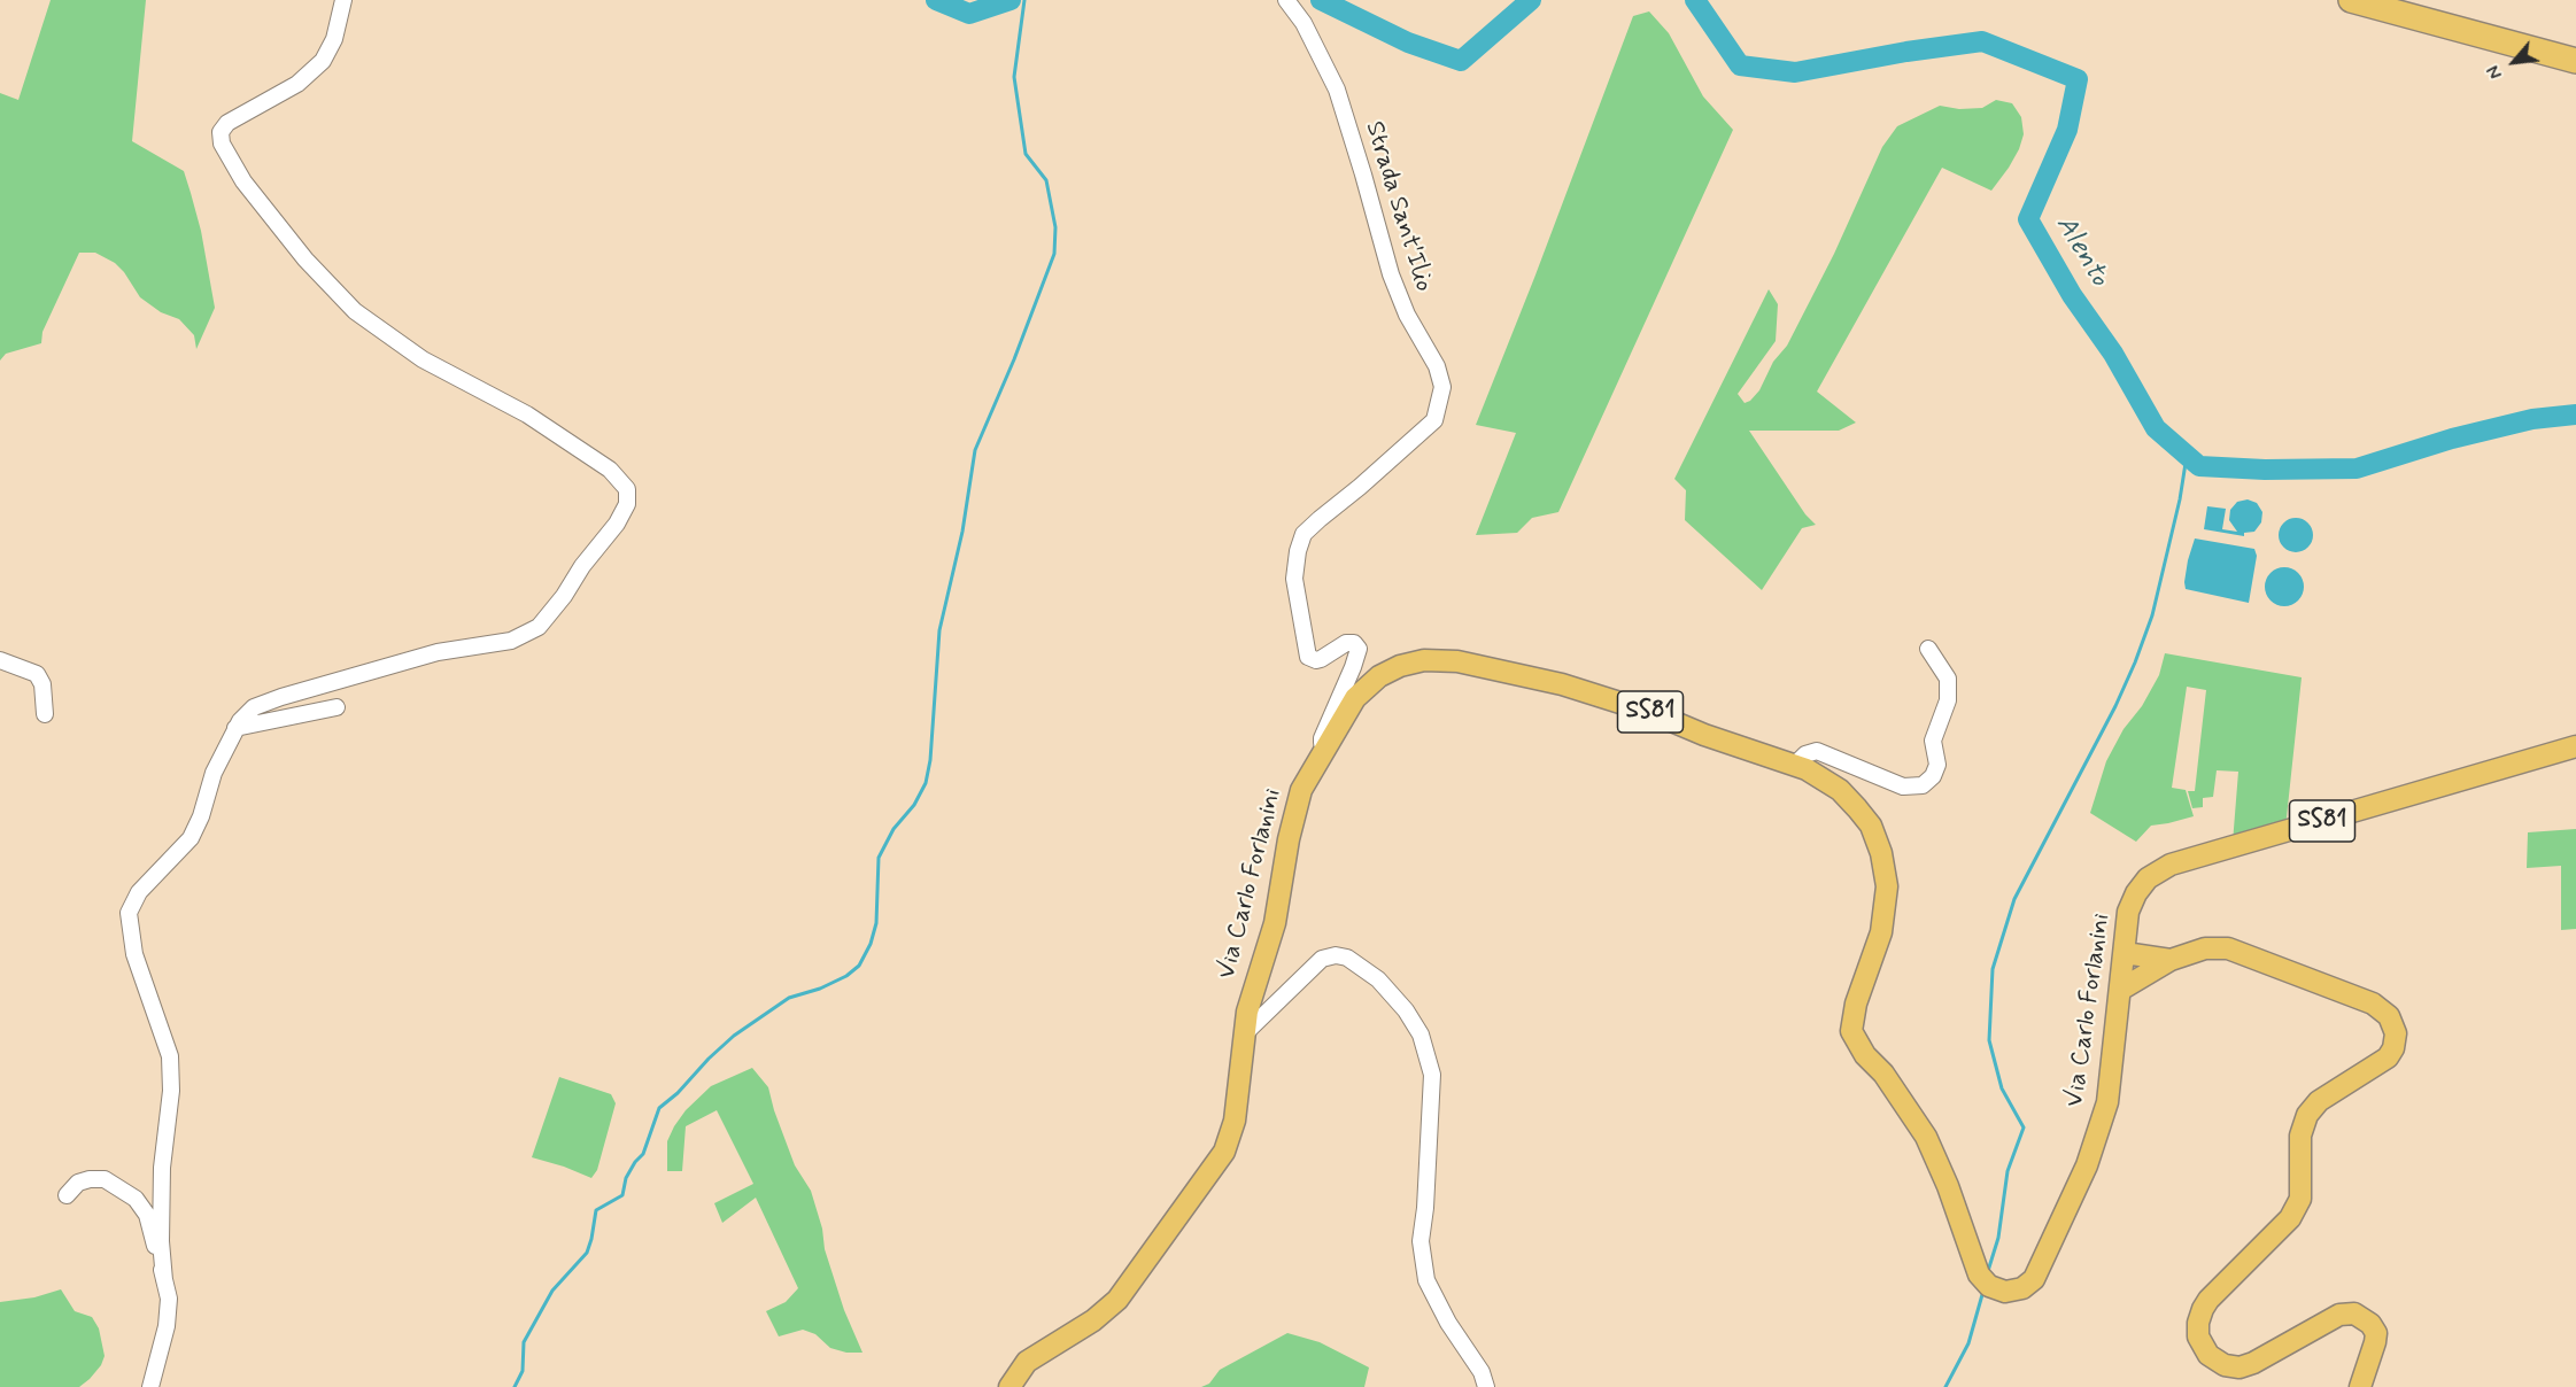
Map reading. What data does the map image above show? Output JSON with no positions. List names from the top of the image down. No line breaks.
{"streets":{"main road":["SS81","Via Carlo Forlanini"],"street":["Strada Sant'Ilio"]},"crossings":[["Strada Sant'Ilio","Via Carlo Forlanini"]],"water":["Alento"],"north":"bottom left"}
